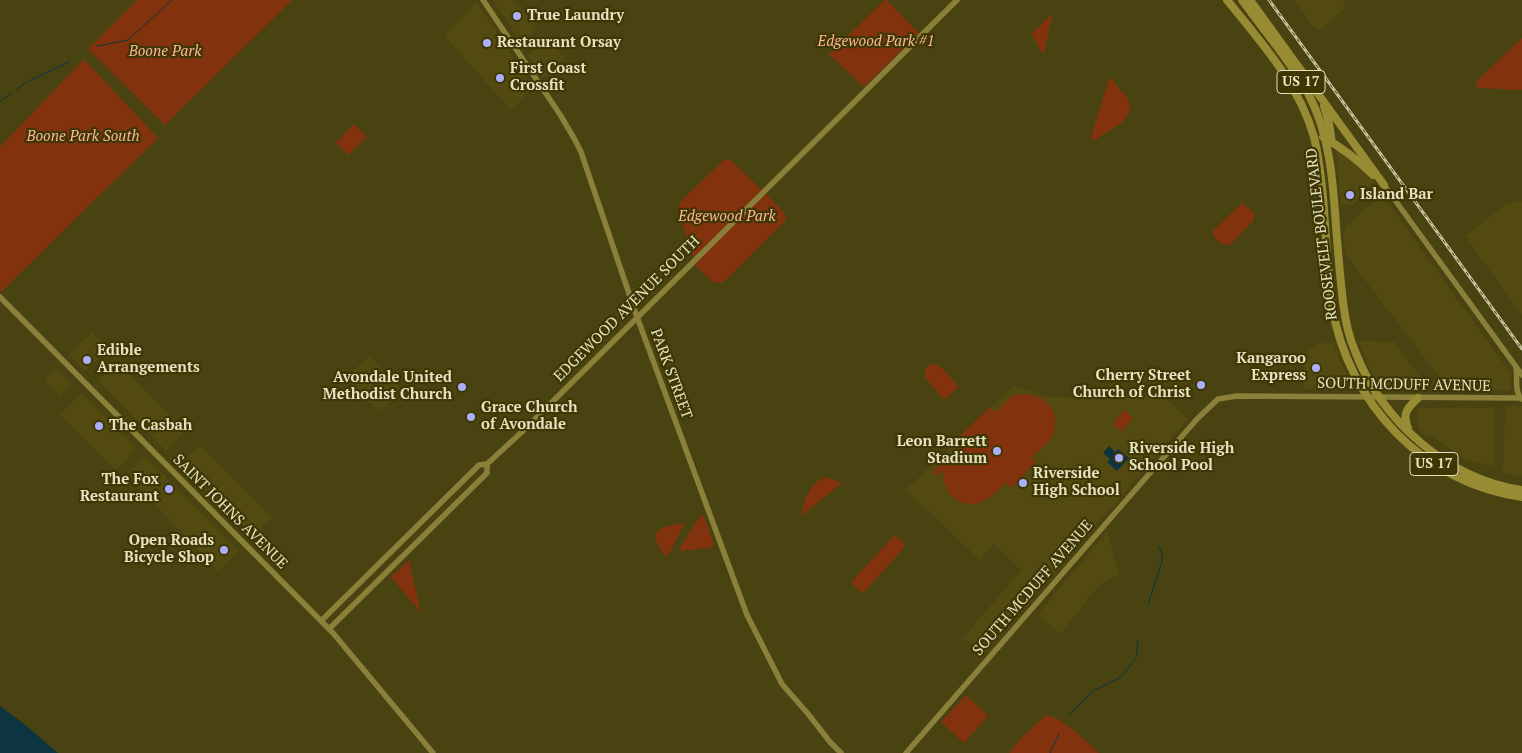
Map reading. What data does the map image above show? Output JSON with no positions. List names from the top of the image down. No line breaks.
{"streets":{"highway":["US 17","ROOSEVELT BOULEVARD"],"main road":["EDGEWOOD AVENUE SOUTH","PARK STREET","SOUTH MCDUFF AVENUE","SAINT JOHNS AVENUE"]},"crossings":[["US 17","ROOSEVELT BOULEVARD"],["ROOSEVELT BOULEVARD","SOUTH MCDUFF AVENUE"],["EDGEWOOD AVENUE SOUTH","PARK STREET"],["EDGEWOOD AVENUE SOUTH","SAINT JOHNS AVENUE"]],"parks":["Edgewood Park #1","Boone Park","Boone Park South","Edgewood Park"],"places":["True Laundry","Restaurant Orsay","First Coast Crossfit","Island Bar","Edible Arrangements","Kangaroo Express","Cherry Street Church of Christ","Avondale United Methodist Church","Grace Church of Avondale","The Casbah","Leon Barrett Stadium","Riverside High School Pool","Riverside High School","The Fox Restaurant","Open Roads Bicycle Shop"]}
